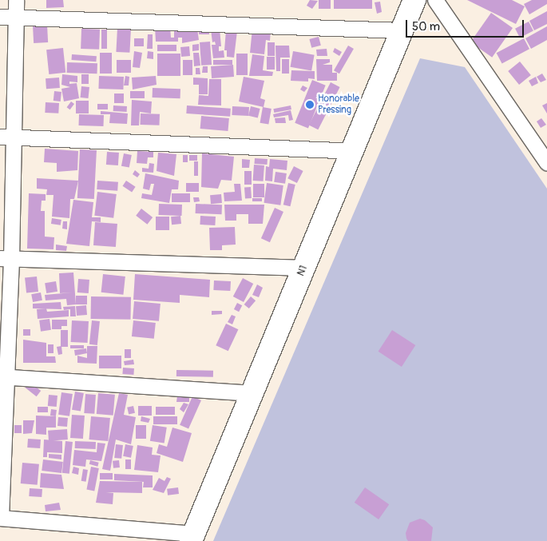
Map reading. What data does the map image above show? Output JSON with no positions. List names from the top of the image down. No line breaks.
{"streets":{"highway":["N1"]},"places":["Honorable Pressing"],"scale_bar":"50 m"}
